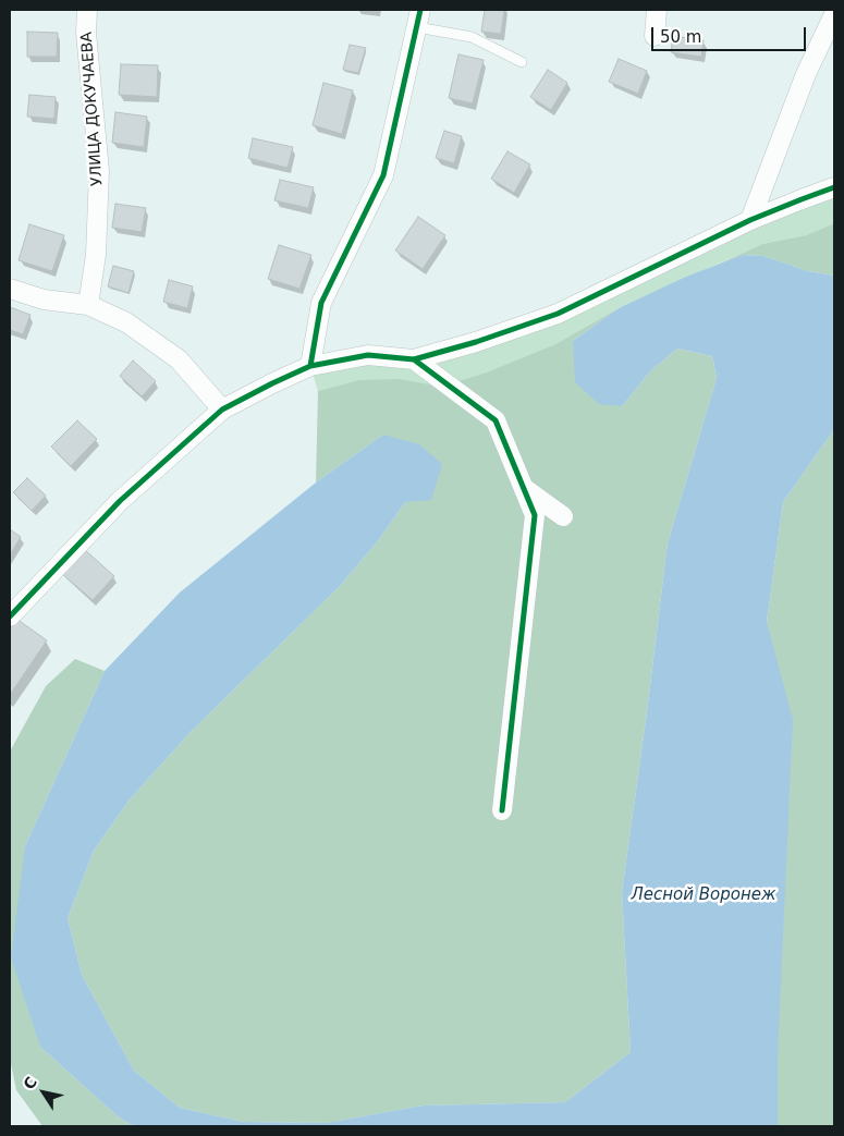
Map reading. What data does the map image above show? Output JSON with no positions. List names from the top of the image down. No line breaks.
{"streets":{"street":["УЛИЦА ДОКУЧАЕВА"]},"water":["Лесной Воронеж"],"scale_bar":"50 m","north":"top left"}
